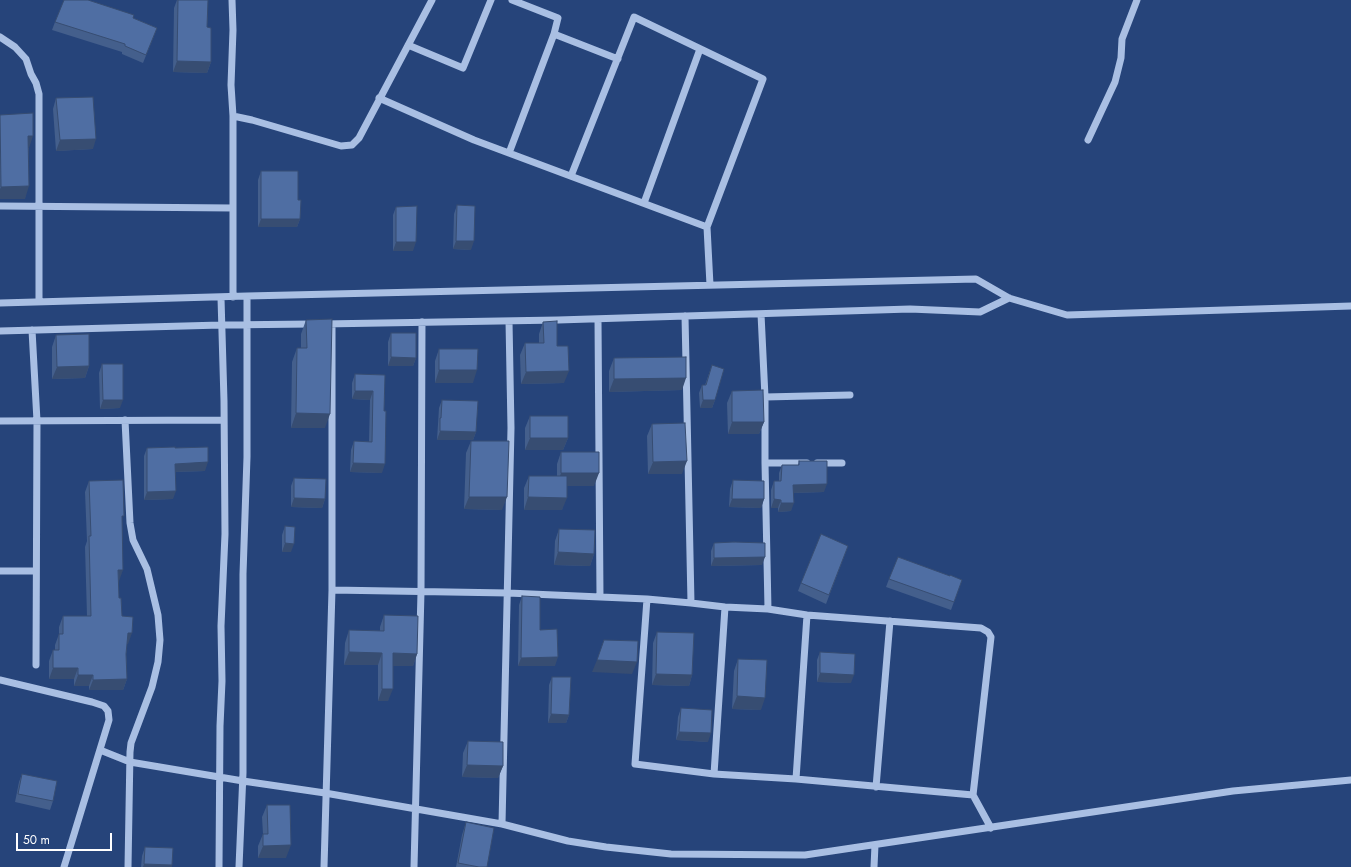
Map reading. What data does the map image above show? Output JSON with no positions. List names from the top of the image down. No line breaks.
{"scale_bar":"50 m"}
